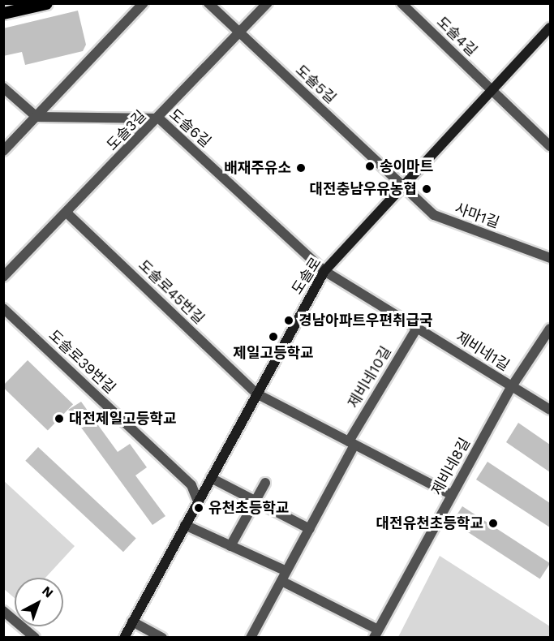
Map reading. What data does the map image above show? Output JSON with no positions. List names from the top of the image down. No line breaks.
{"streets":{"street":["도솔4길","도솔5길","도솔6길","도솔3길","사마1길","도솔로","도솔로45번길","제비네1길","도솔로39번길","제비네10길","제비네8길"]},"crossings":[["도솔4길","도솔로"],["도솔5길","도솔3길"],["도솔5길","사마1길"],["도솔5길","도솔로"],["도솔6길","도솔3길"],["도솔6길","도솔로"],["도솔6길","제비네1길"],["도솔3길","도솔로45번길"],["사마1길","도솔로"],["도솔로","도솔로45번길"],["도솔로","제비네1길"],["도솔로","도솔로39번길"],["제비네1길","제비네10길"],["제비네1길","제비네8길"]],"places":["송이마트","배재주유소","대전충남우유농협","경남아파트우편취급국","제일고등학교","대전제일고등학교","유천초등학교","대전유천초등학교"],"north":"top right"}
